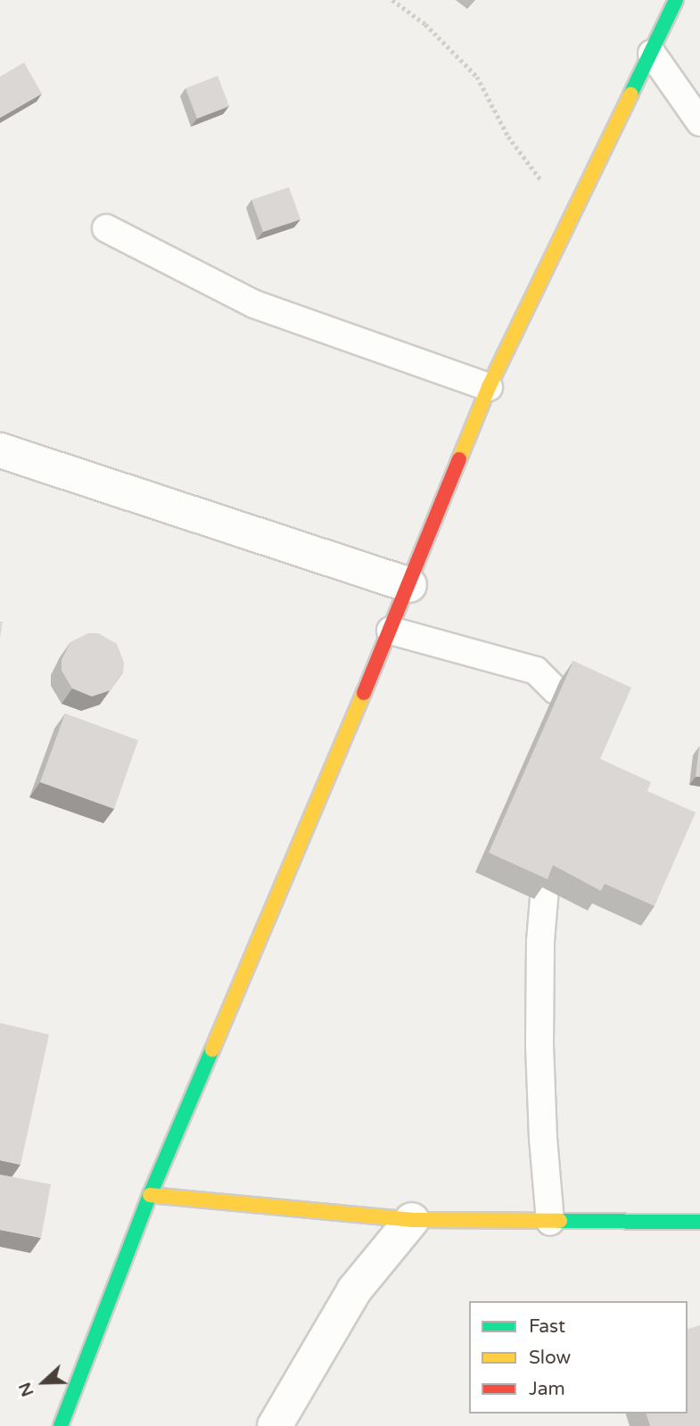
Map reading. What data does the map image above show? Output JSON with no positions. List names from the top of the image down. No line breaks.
{"legend":["Fast","Slow","Jam"],"north":"left"}
